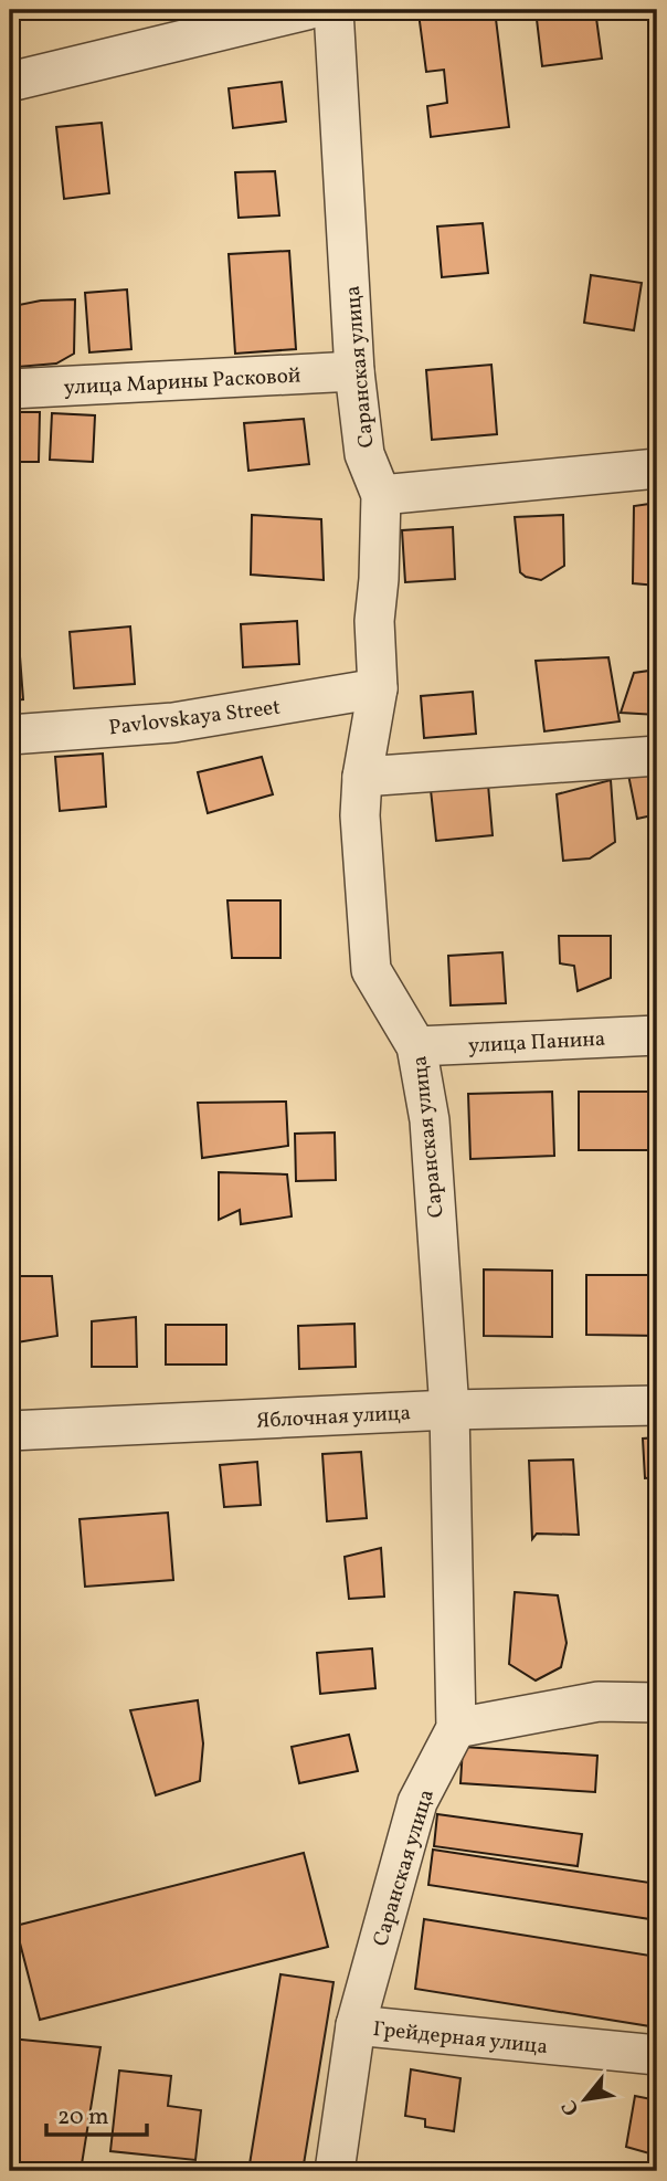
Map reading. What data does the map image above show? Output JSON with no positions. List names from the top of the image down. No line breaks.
{"streets":{"street":["Саранская улица","улица Марины Расковой","Pavlovskaya Street","улица Панина","Яблочная улица","Грейдерная улица"]},"crossings":[["Саранская улица","улица Марины Расковой"],["Саранская улица","Pavlovskaya Street"],["Саранская улица","улица Панина"],["Саранская улица","Яблочная улица"],["Саранская улица","Грейдерная улица"]],"scale_bar":"20 m","north":"bottom left"}
